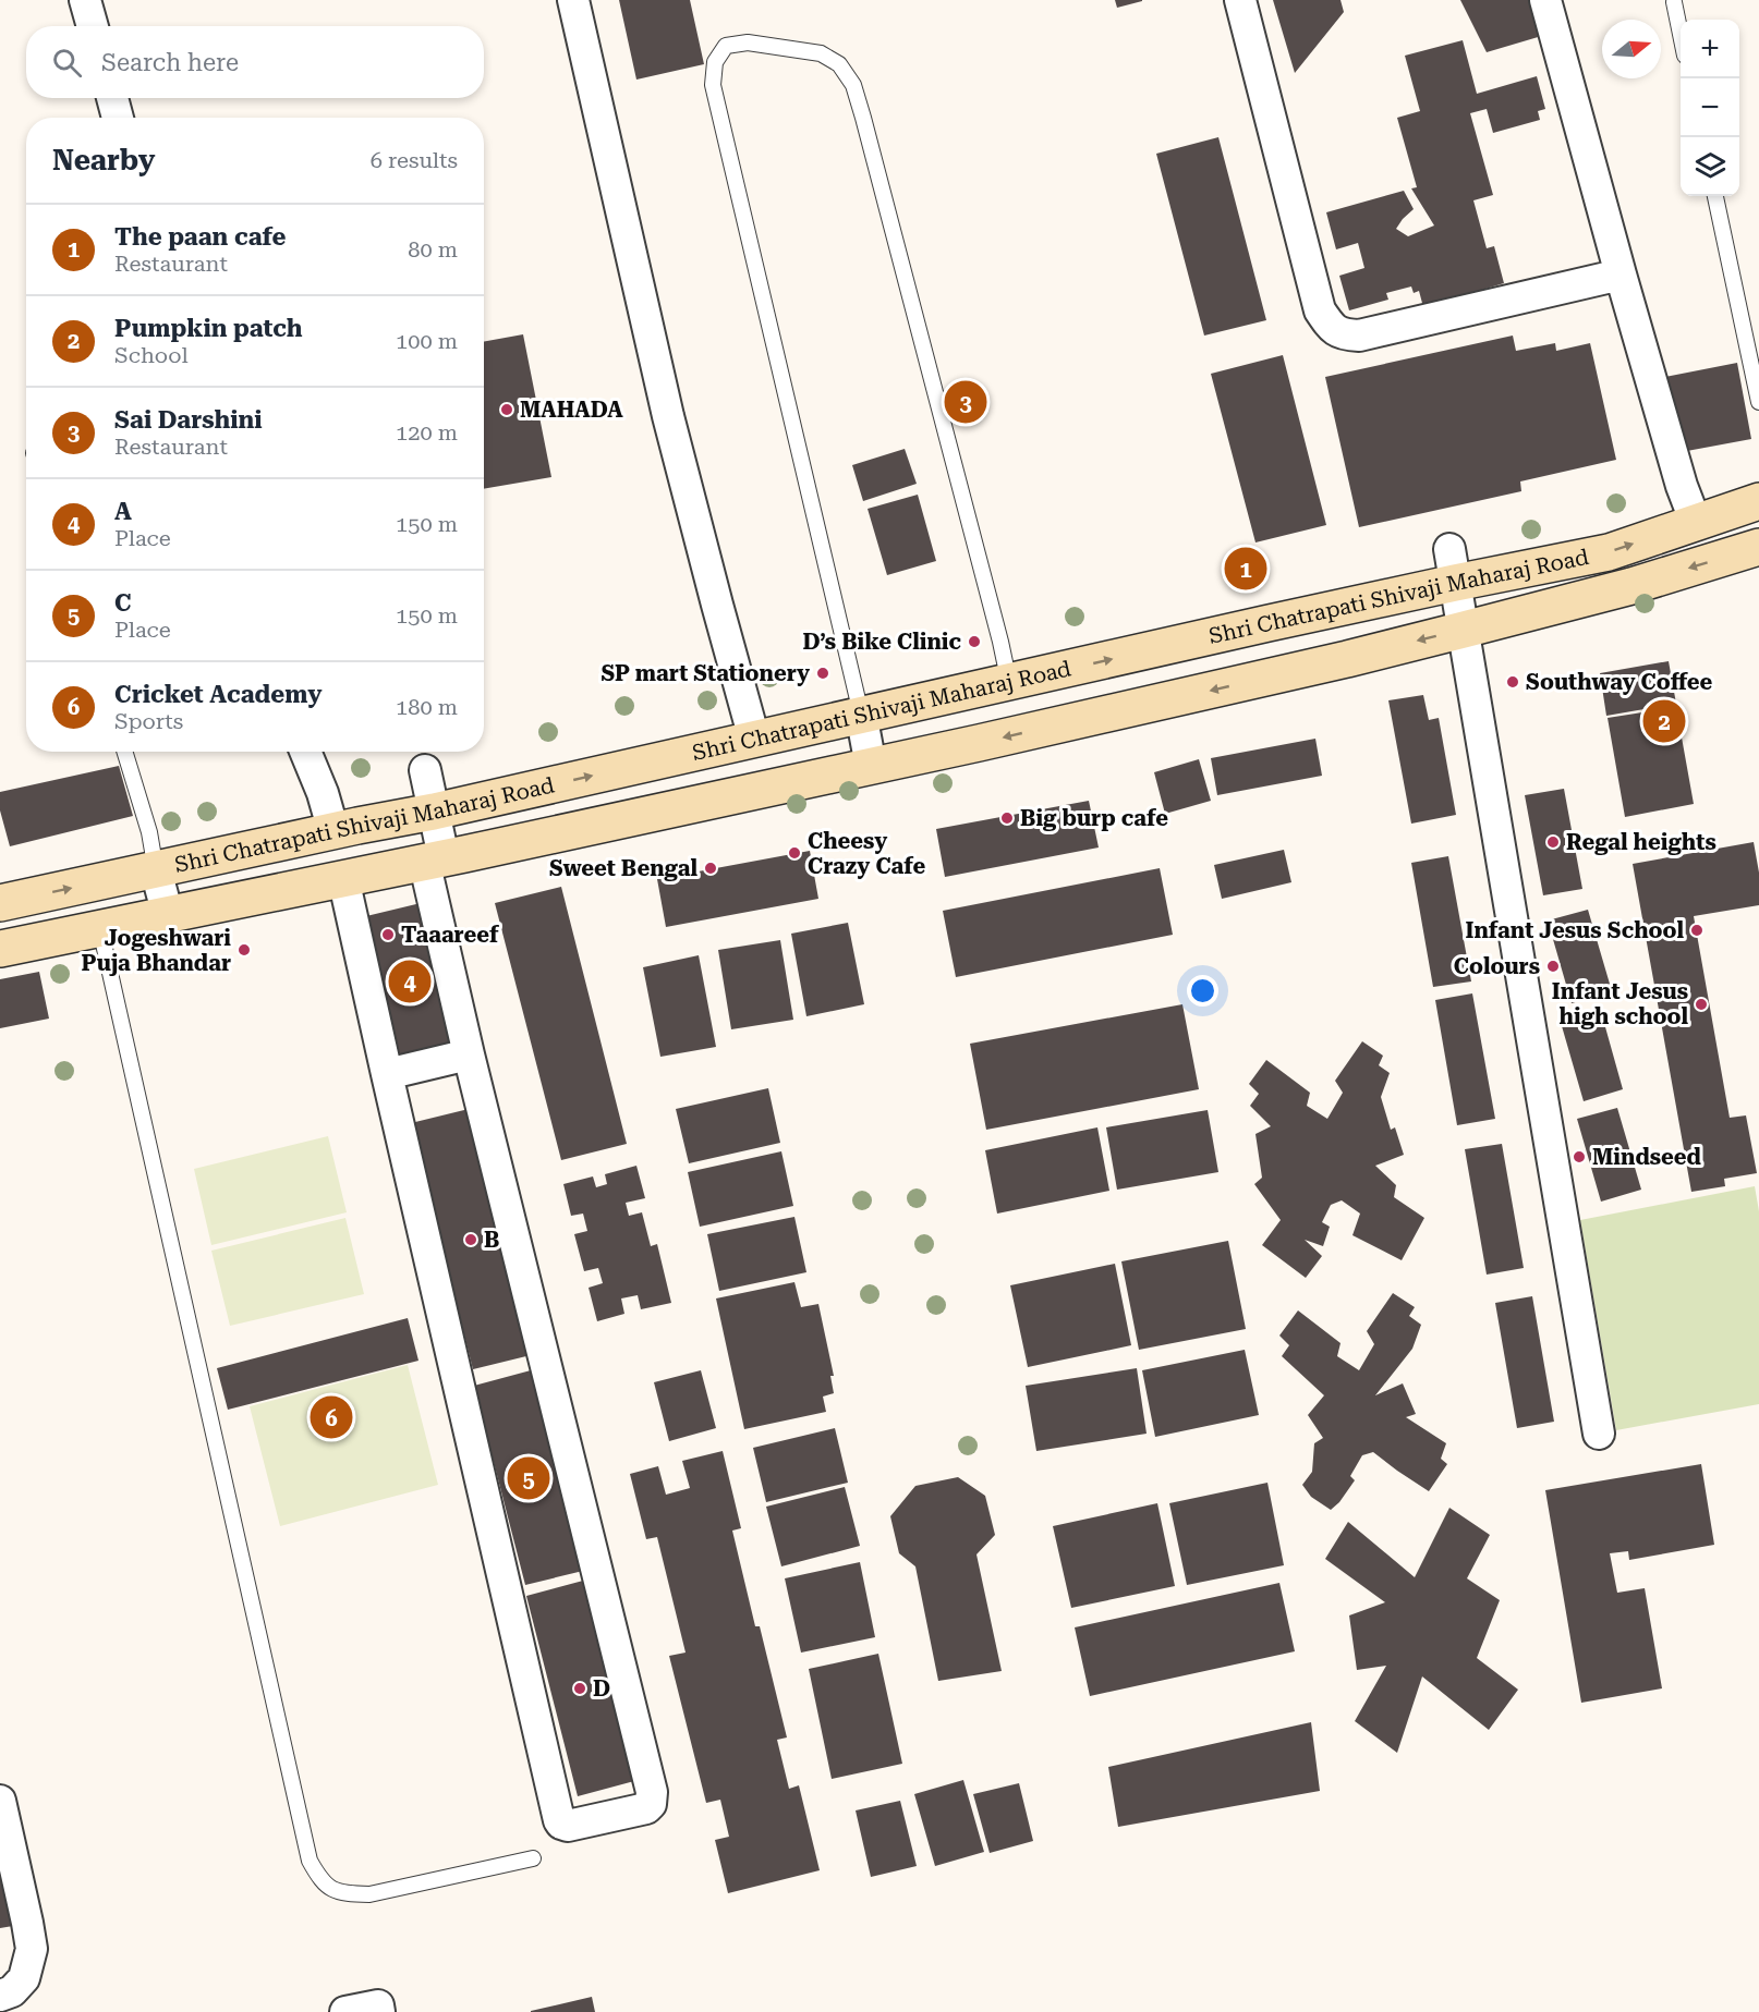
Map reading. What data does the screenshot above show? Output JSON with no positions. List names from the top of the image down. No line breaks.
{"streets":{"main road":["Shri Chatrapati Shivaji Maharaj Road"]},"places":["MAHADA","D’s Bike Clinic","SP mart Stationery","Southway Coffee","Big burp cafe","Regal heights","Cheesy Crazy Cafe","Sweet Bengal","Infant Jesus School","Taaareef","Jogeshwari Puja Bhandar","Colours","Infant Jesus high school","Mindseed","B","D"],"north":"right","page":{"map_buttons":["+","−"],"search":"Search here","heading":["Nearby","6 results"],"list":[{"mark":"1","name":"The paan cafe","note":"Restaurant","value":"80 m"},{"mark":"2","name":"Pumpkin patch","note":"School","value":"100 m"},{"mark":"3","name":"Sai Darshini","note":"Restaurant","value":"120 m"},{"mark":"4","name":"A","note":"Place","value":"150 m"},{"mark":"5","name":"C","note":"Place","value":"150 m"},{"mark":"6","name":"Cricket Academy","note":"Sports","value":"180 m"}],"pins":["3","1","2","4","6","5"]}}
